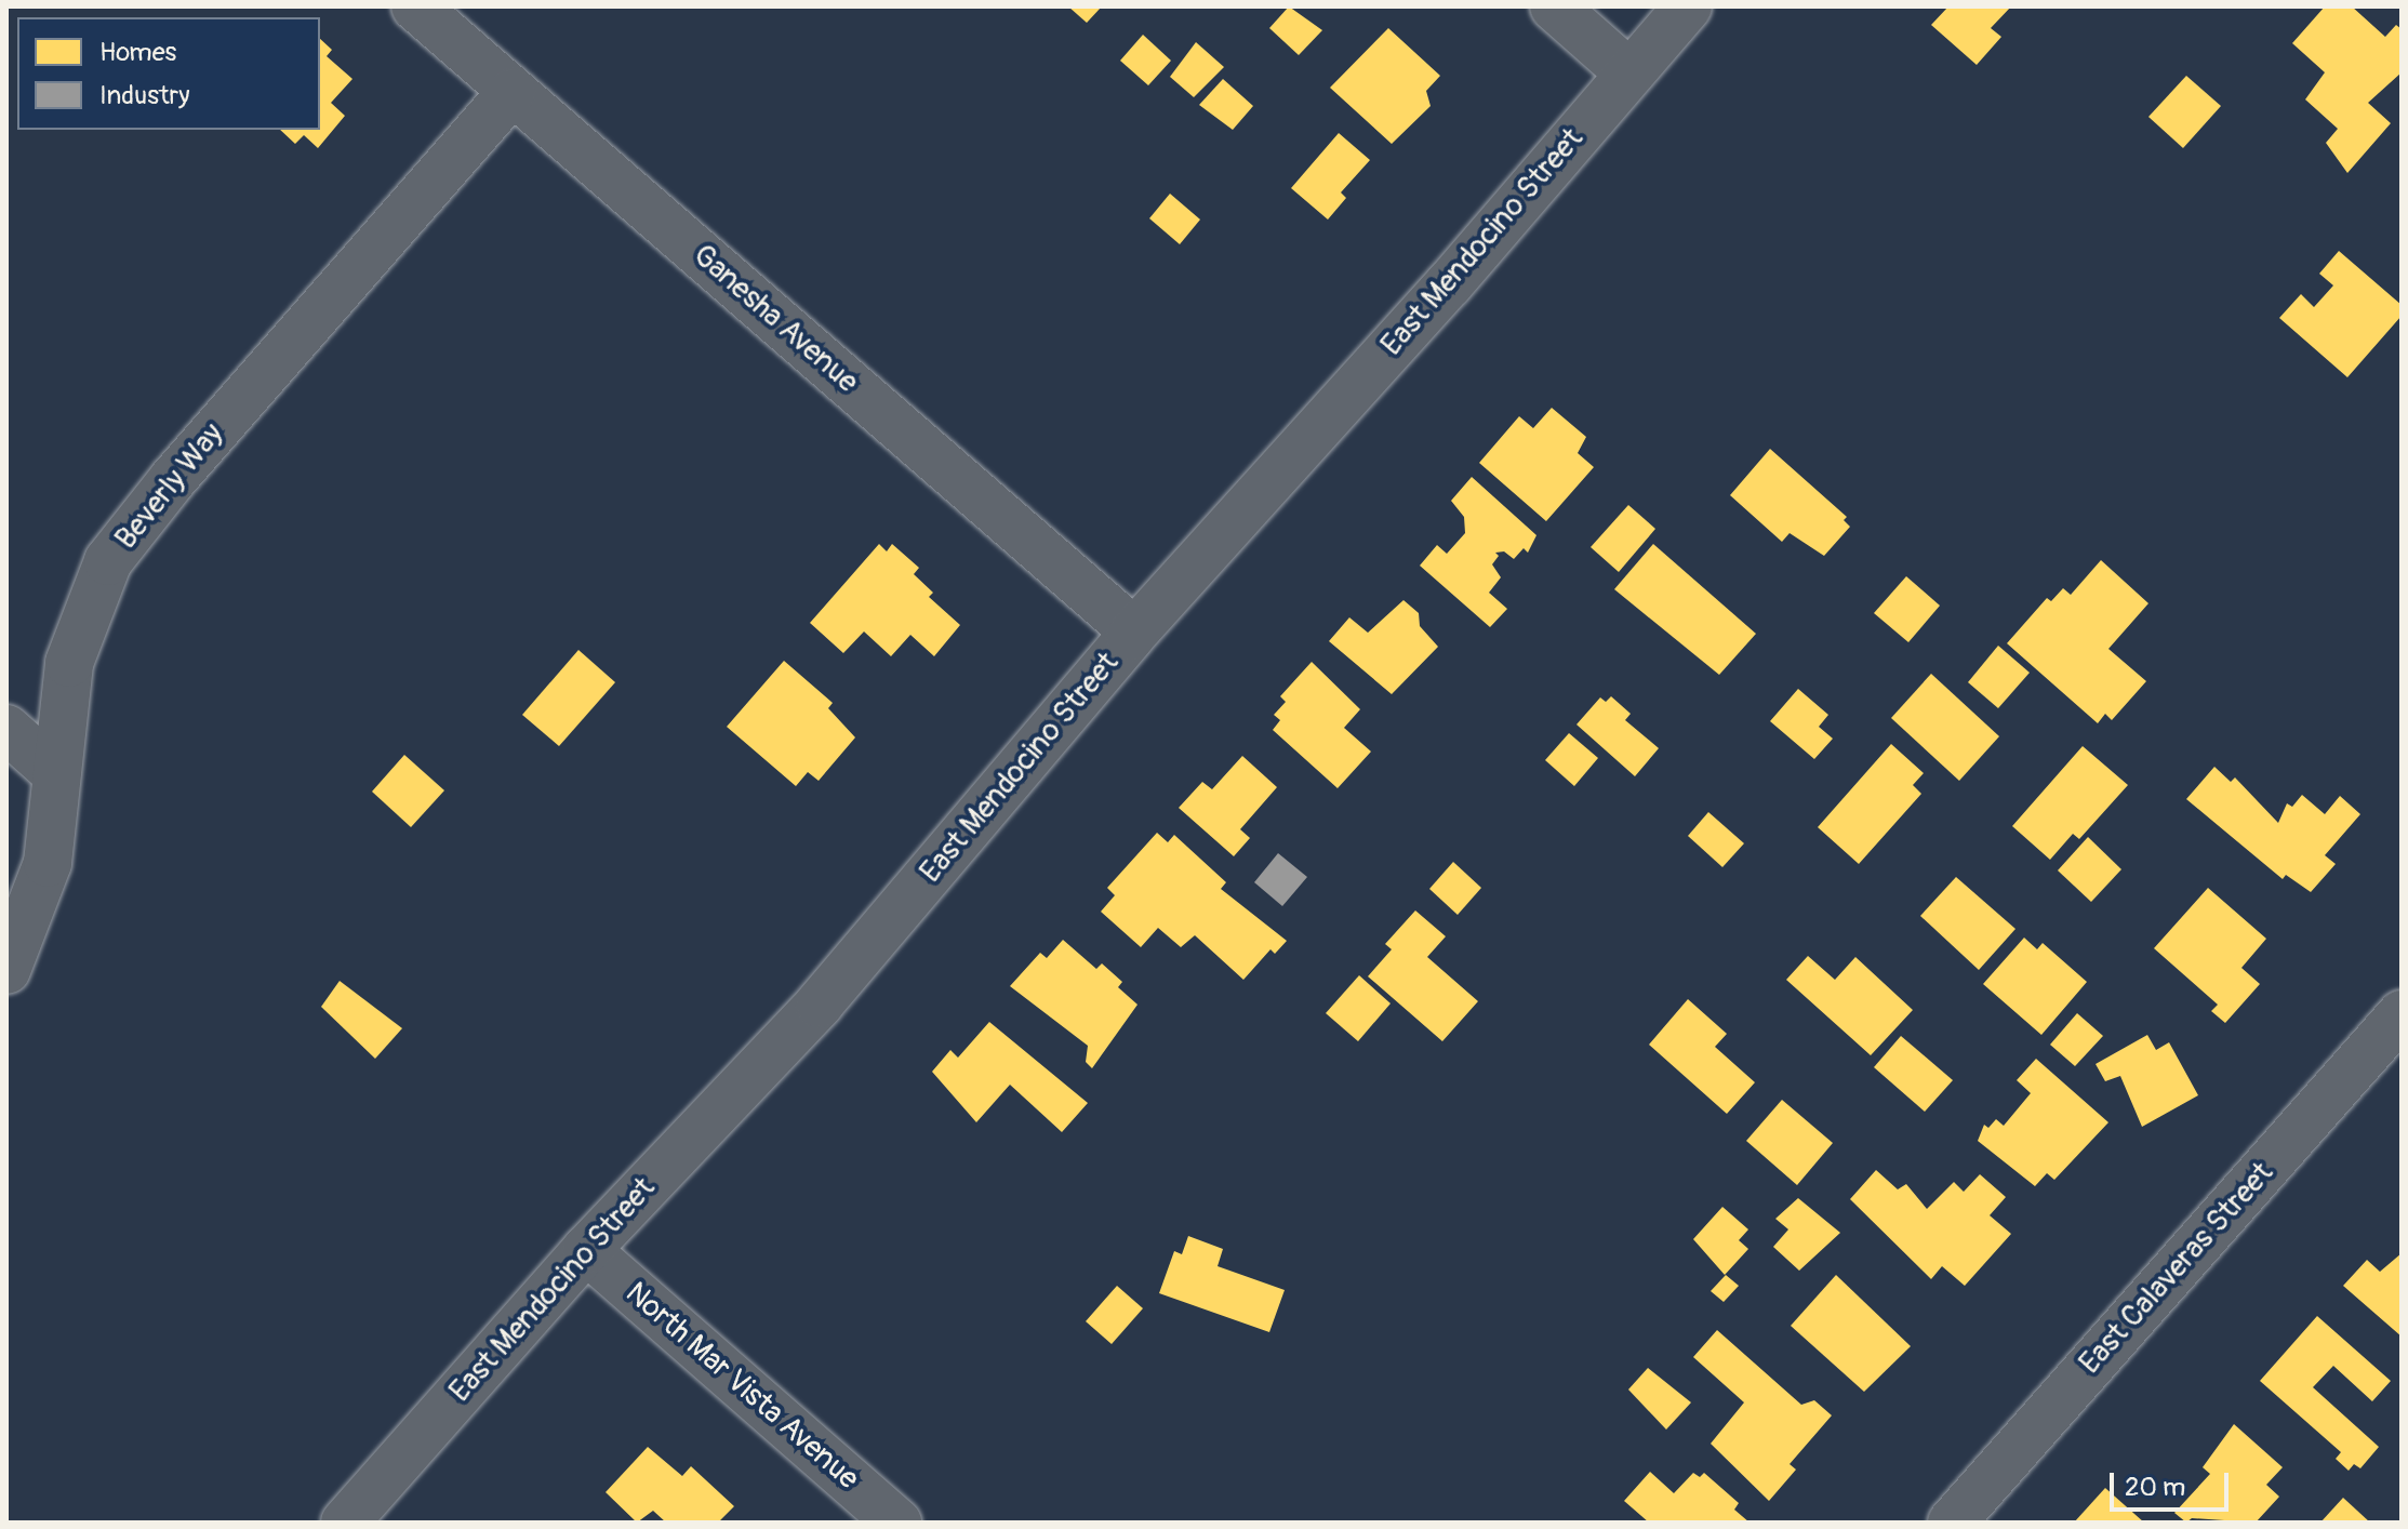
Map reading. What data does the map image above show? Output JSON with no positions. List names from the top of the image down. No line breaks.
{"streets":{"street":["East Mendocino Street","Ganesha Avenue","Beverly Way","East Calaveras Street","North Mar Vista Avenue"]},"crossings":[["East Mendocino Street","Ganesha Avenue"],["East Mendocino Street","North Mar Vista Avenue"],["Ganesha Avenue","Beverly Way"]],"legend":["Homes","Industry"],"scale_bar":"20 m"}
